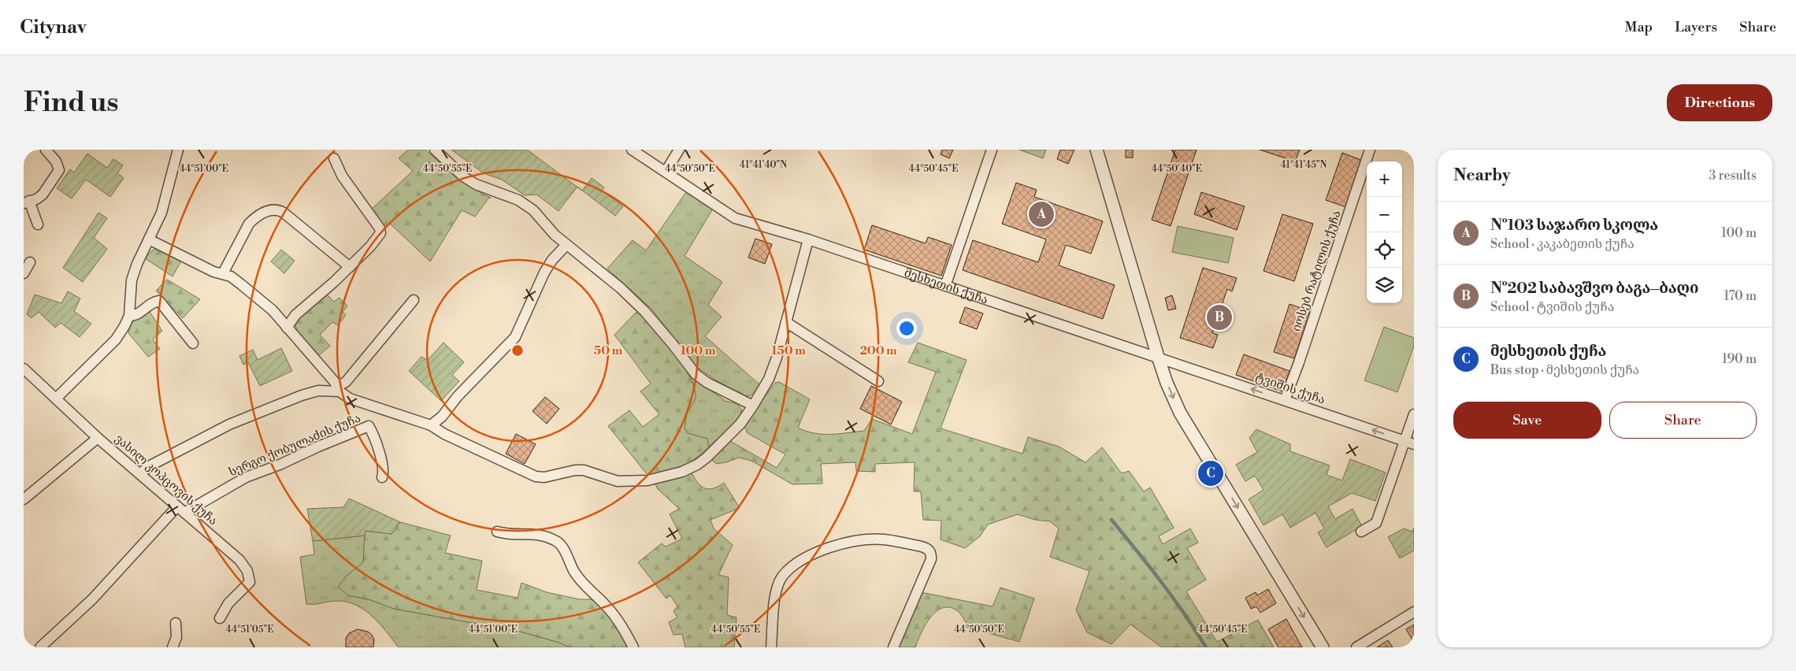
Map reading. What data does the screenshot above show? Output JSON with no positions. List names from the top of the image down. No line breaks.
{"streets":{"street":["იოსებ რატილის ქუჩა","მესხეთის ქუჩა","ტვიშის ქუჩა","სერგო ქობულაძის ქუჩა","ვასილ კოპცოვის ქუჩა"]},"crossings":[["იოსებ რატილის ქუჩა","ტვიშის ქუჩა"],["მესხეთის ქუჩა","ტვიშის ქუჩა"],["სერგო ქობულაძის ქუჩა","ვასილ კოპცოვის ქუჩა"]],"one_way":["ტვიშის ქუჩა"],"page":{"header":"Citynav","nav":["Map","Layers","Share"],"buttons":["Directions",["Save","Share"]],"title":"Find us","heading":["Nearby","3 results"],"map_buttons":["+","−"],"pins":["A","B","C"],"list":[{"mark":"A","name":"№103 საჯარო სკოლა","note":"School · კაკაბეთის ქუჩა","value":"100 m"},{"mark":"B","name":"№202 საბავშვო ბაგა–ბაღი","note":"School · ტვიშის ქუჩა","value":"170 m"},{"mark":"C","name":"მესხეთის ქუჩა","note":"Bus stop · მესხეთის ქუჩა","value":"190 m"}]},"coordinates":["41°41'40\"N","41°41'45\"N","44°51'00\"E","44°50'55\"E","44°50'50\"E","44°50'45\"E","44°50'40\"E","44°51'05\"E"],"rings":["50 m","100 m","150 m","200 m"]}
